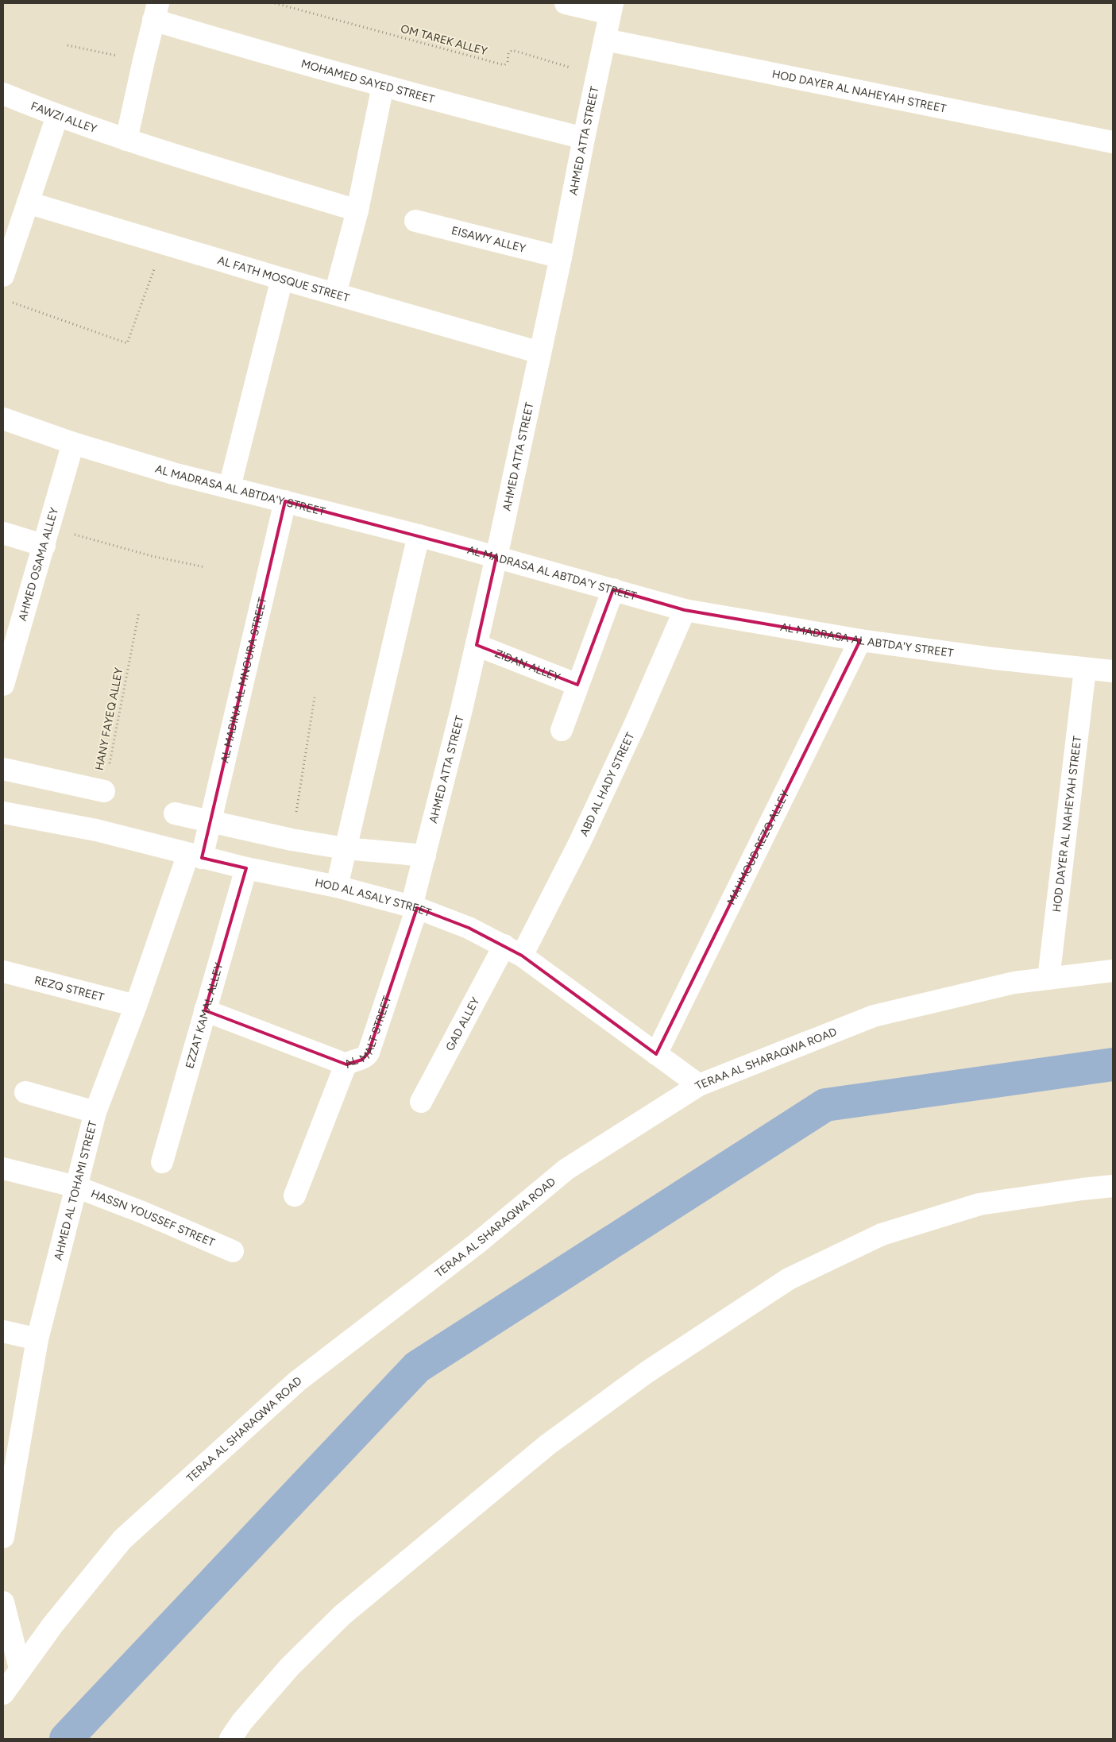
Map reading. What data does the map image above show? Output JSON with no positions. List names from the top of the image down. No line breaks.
{"streets":{"street":["MOHAMED SAYED STREET","HOD DAYER AL NAHEYAH STREET","FAWZI ALLEY","AHMED ATTA STREET","EISAWY ALLEY","AL FATH MOSQUE STREET","AL MADRASA AL ABTDA'Y STREET","AHMED OSAMA ALLEY","ZIDAN ALLEY","AL MADINA AL MNOURA STREET","ABD AL HADY STREET","MAHMOUD REZQ ALLEY","HOD AL ASALY STREET","REZQ STREET","EZZAT KAMAL ALLEY","GAD ALLEY","AL MALT STREET","TERAA AL SHARAQWA ROAD","AHMED AL TOHAMI STREET","HASSN YOUSSEF STREET"],"path":["OM TAREK ALLEY","HANY FAYEQ ALLEY"]},"crossings":[["OM TAREK ALLEY","AHMED ATTA STREET"],["MOHAMED SAYED STREET","AHMED ATTA STREET"],["HOD DAYER AL NAHEYAH STREET","AHMED ATTA STREET"],["HOD DAYER AL NAHEYAH STREET","AL MADRASA AL ABTDA'Y STREET"],["HOD DAYER AL NAHEYAH STREET","TERAA AL SHARAQWA ROAD"],["AHMED ATTA STREET","EISAWY ALLEY"],["AHMED ATTA STREET","AL FATH MOSQUE STREET"],["AHMED ATTA STREET","AL MADRASA AL ABTDA'Y STREET"],["AHMED ATTA STREET","ZIDAN ALLEY"],["AHMED ATTA STREET","HOD AL ASALY STREET"],["AHMED ATTA STREET","AL MALT STREET"],["AL MADRASA AL ABTDA'Y STREET","AHMED OSAMA ALLEY"],["AL MADRASA AL ABTDA'Y STREET","AL MADINA AL MNOURA STREET"],["AL MADRASA AL ABTDA'Y STREET","ABD AL HADY STREET"],["AL MADRASA AL ABTDA'Y STREET","MAHMOUD REZQ ALLEY"],["AL MADINA AL MNOURA STREET","HOD AL ASALY STREET"],["AL MADINA AL MNOURA STREET","AHMED AL TOHAMI STREET"],["ABD AL HADY STREET","HOD AL ASALY STREET"],["ABD AL HADY STREET","GAD ALLEY"],["MAHMOUD REZQ ALLEY","HOD AL ASALY STREET"],["HOD AL ASALY STREET","EZZAT KAMAL ALLEY"],["HOD AL ASALY STREET","GAD ALLEY"],["HOD AL ASALY STREET","AL MALT STREET"],["HOD AL ASALY STREET","TERAA AL SHARAQWA ROAD"],["HOD AL ASALY STREET","AHMED AL TOHAMI STREET"],["REZQ STREET","AHMED AL TOHAMI STREET"],["AHMED AL TOHAMI STREET","HASSN YOUSSEF STREET"]]}
